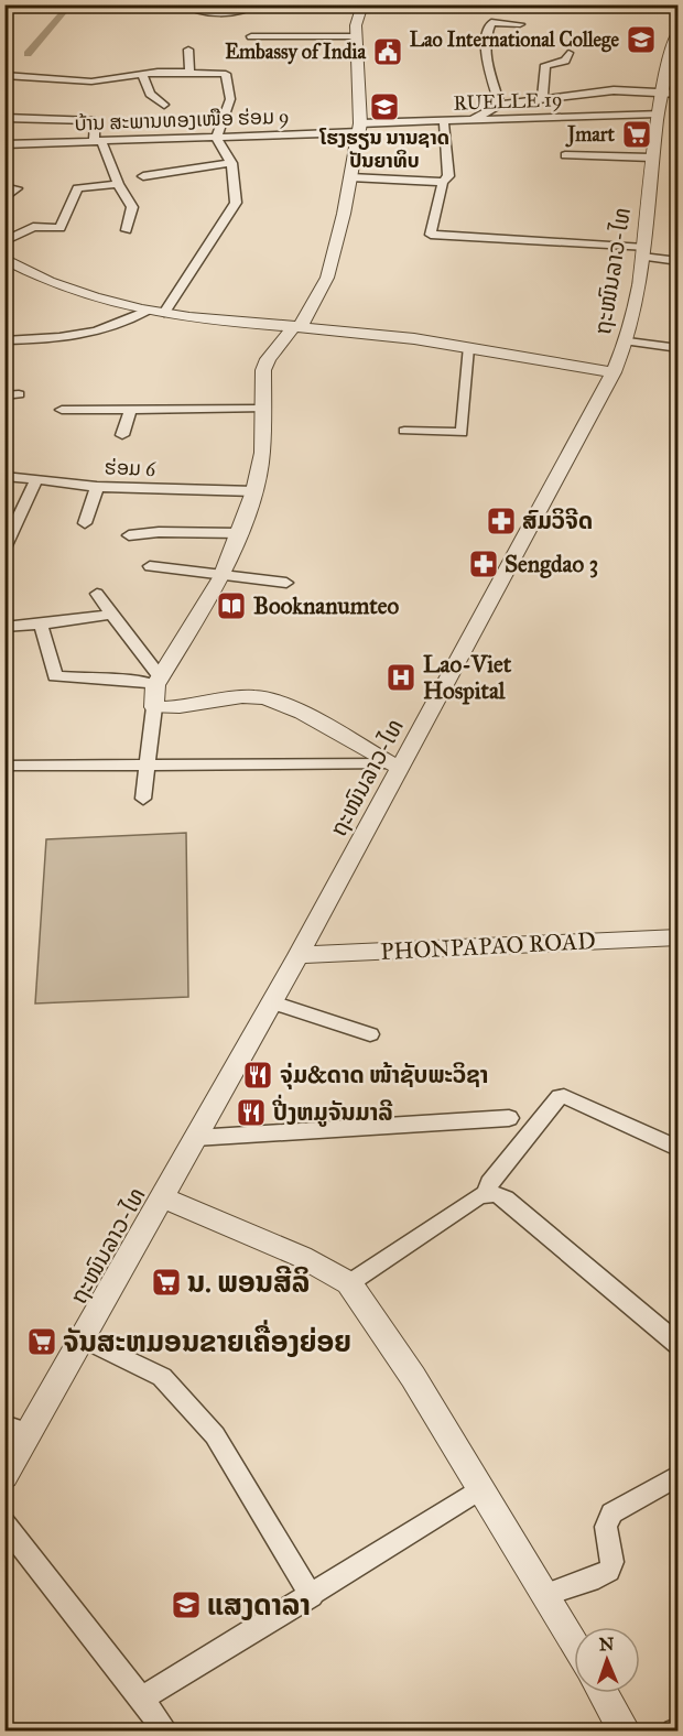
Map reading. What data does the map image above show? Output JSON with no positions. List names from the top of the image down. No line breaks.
{"streets":{"street":["RUELLE 19","ບ້ານ ສະພານທອງເໜືອ ຮ່ອມ 9","ຖະໜົນລາວ-ໄທ","ຮ່ອມ 6","PHONPAPAO ROAD"]},"crossings":[["RUELLE 19","ບ້ານ ສະພານທອງເໜືອ ຮ່ອມ 9"],["RUELLE 19","ຖະໜົນລາວ-ໄທ"],["ຖະໜົນລາວ-ໄທ","PHONPAPAO ROAD"]],"places":{"school or university":["Lao International College","ໂຮງຮຽນ ນານຊາດ ປັນຍາທິບ","ແສງດາລາ"],"public building":["Embassy of India"],"supermarket":["Jmart","ນ. ພອນສີລິ","ຈັນສະຫມອນຂາຍເຄື່ອງຍ່ອຍ"],"pharmacy":["ສົມວິຈີດ","Sengdao 3"],"library":["Booknanumteo"],"hospital":["Lao-Viet Hospital"],"restaurant":["ຈຸ່ມ&ດາດ ໜ້າຊັບພະວິຊາ","ປີ່ງຫມູຈັນມາລີ"]},"north":"top"}
